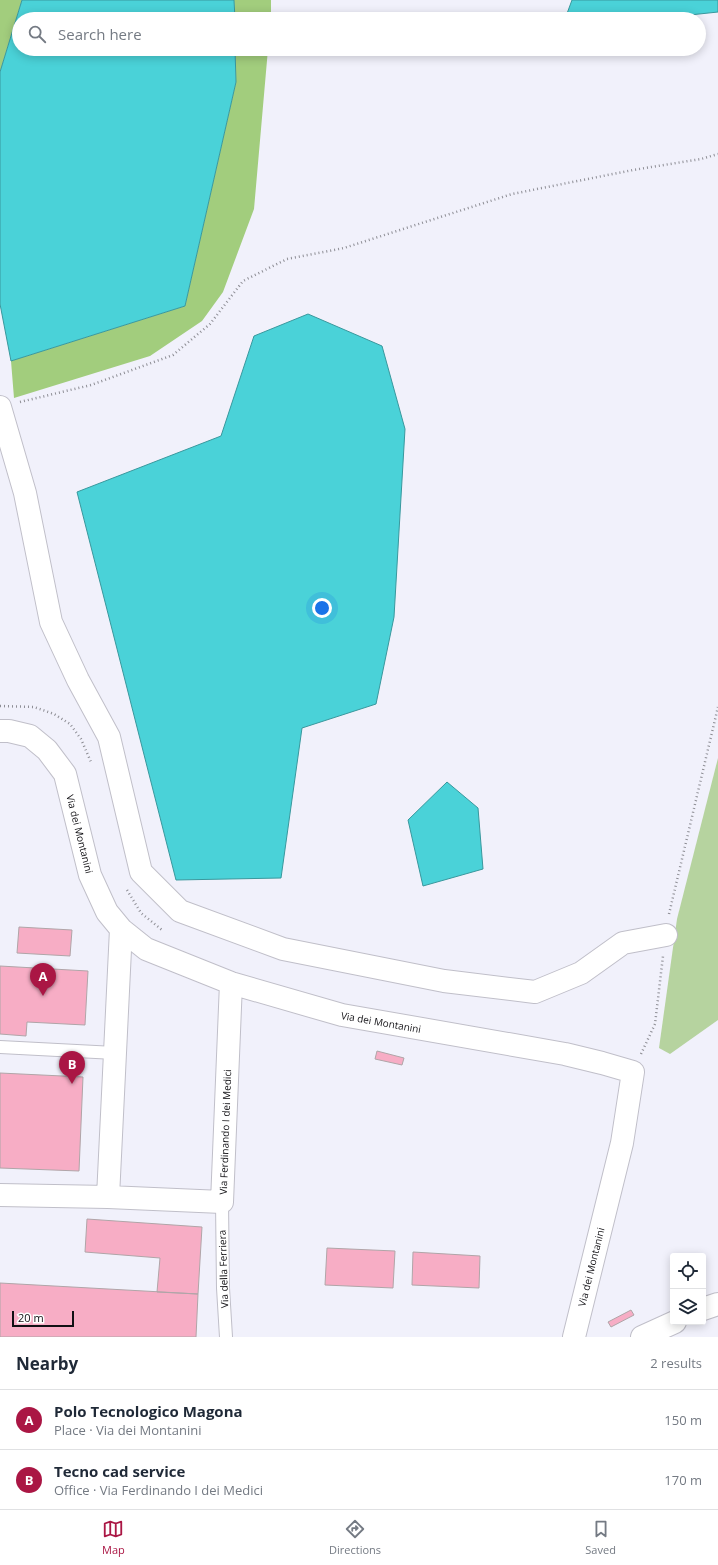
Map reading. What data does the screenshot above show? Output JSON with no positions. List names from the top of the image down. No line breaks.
{"streets":{"street":["Via dei Montanini","Via Ferdinando I dei Medici"],"lane":["Via della Ferriera"]},"crossings":[["Via dei Montanini","Via Ferdinando I dei Medici"],["Via Ferdinando I dei Medici","Via della Ferriera"]],"scale_bar":"20 m","page":{"search":"Search here","pins":["A","B"],"scale":"20 m","heading":["Nearby","2 results"],"list":[{"mark":"A","name":"Polo Tecnologico Magona","note":"Place · Via dei Montanini","value":"150 m"},{"mark":"B","name":"Tecno cad service","note":"Office · Via Ferdinando I dei Medici","value":"170 m"}],"nav":["Map","Directions","Saved"]}}
